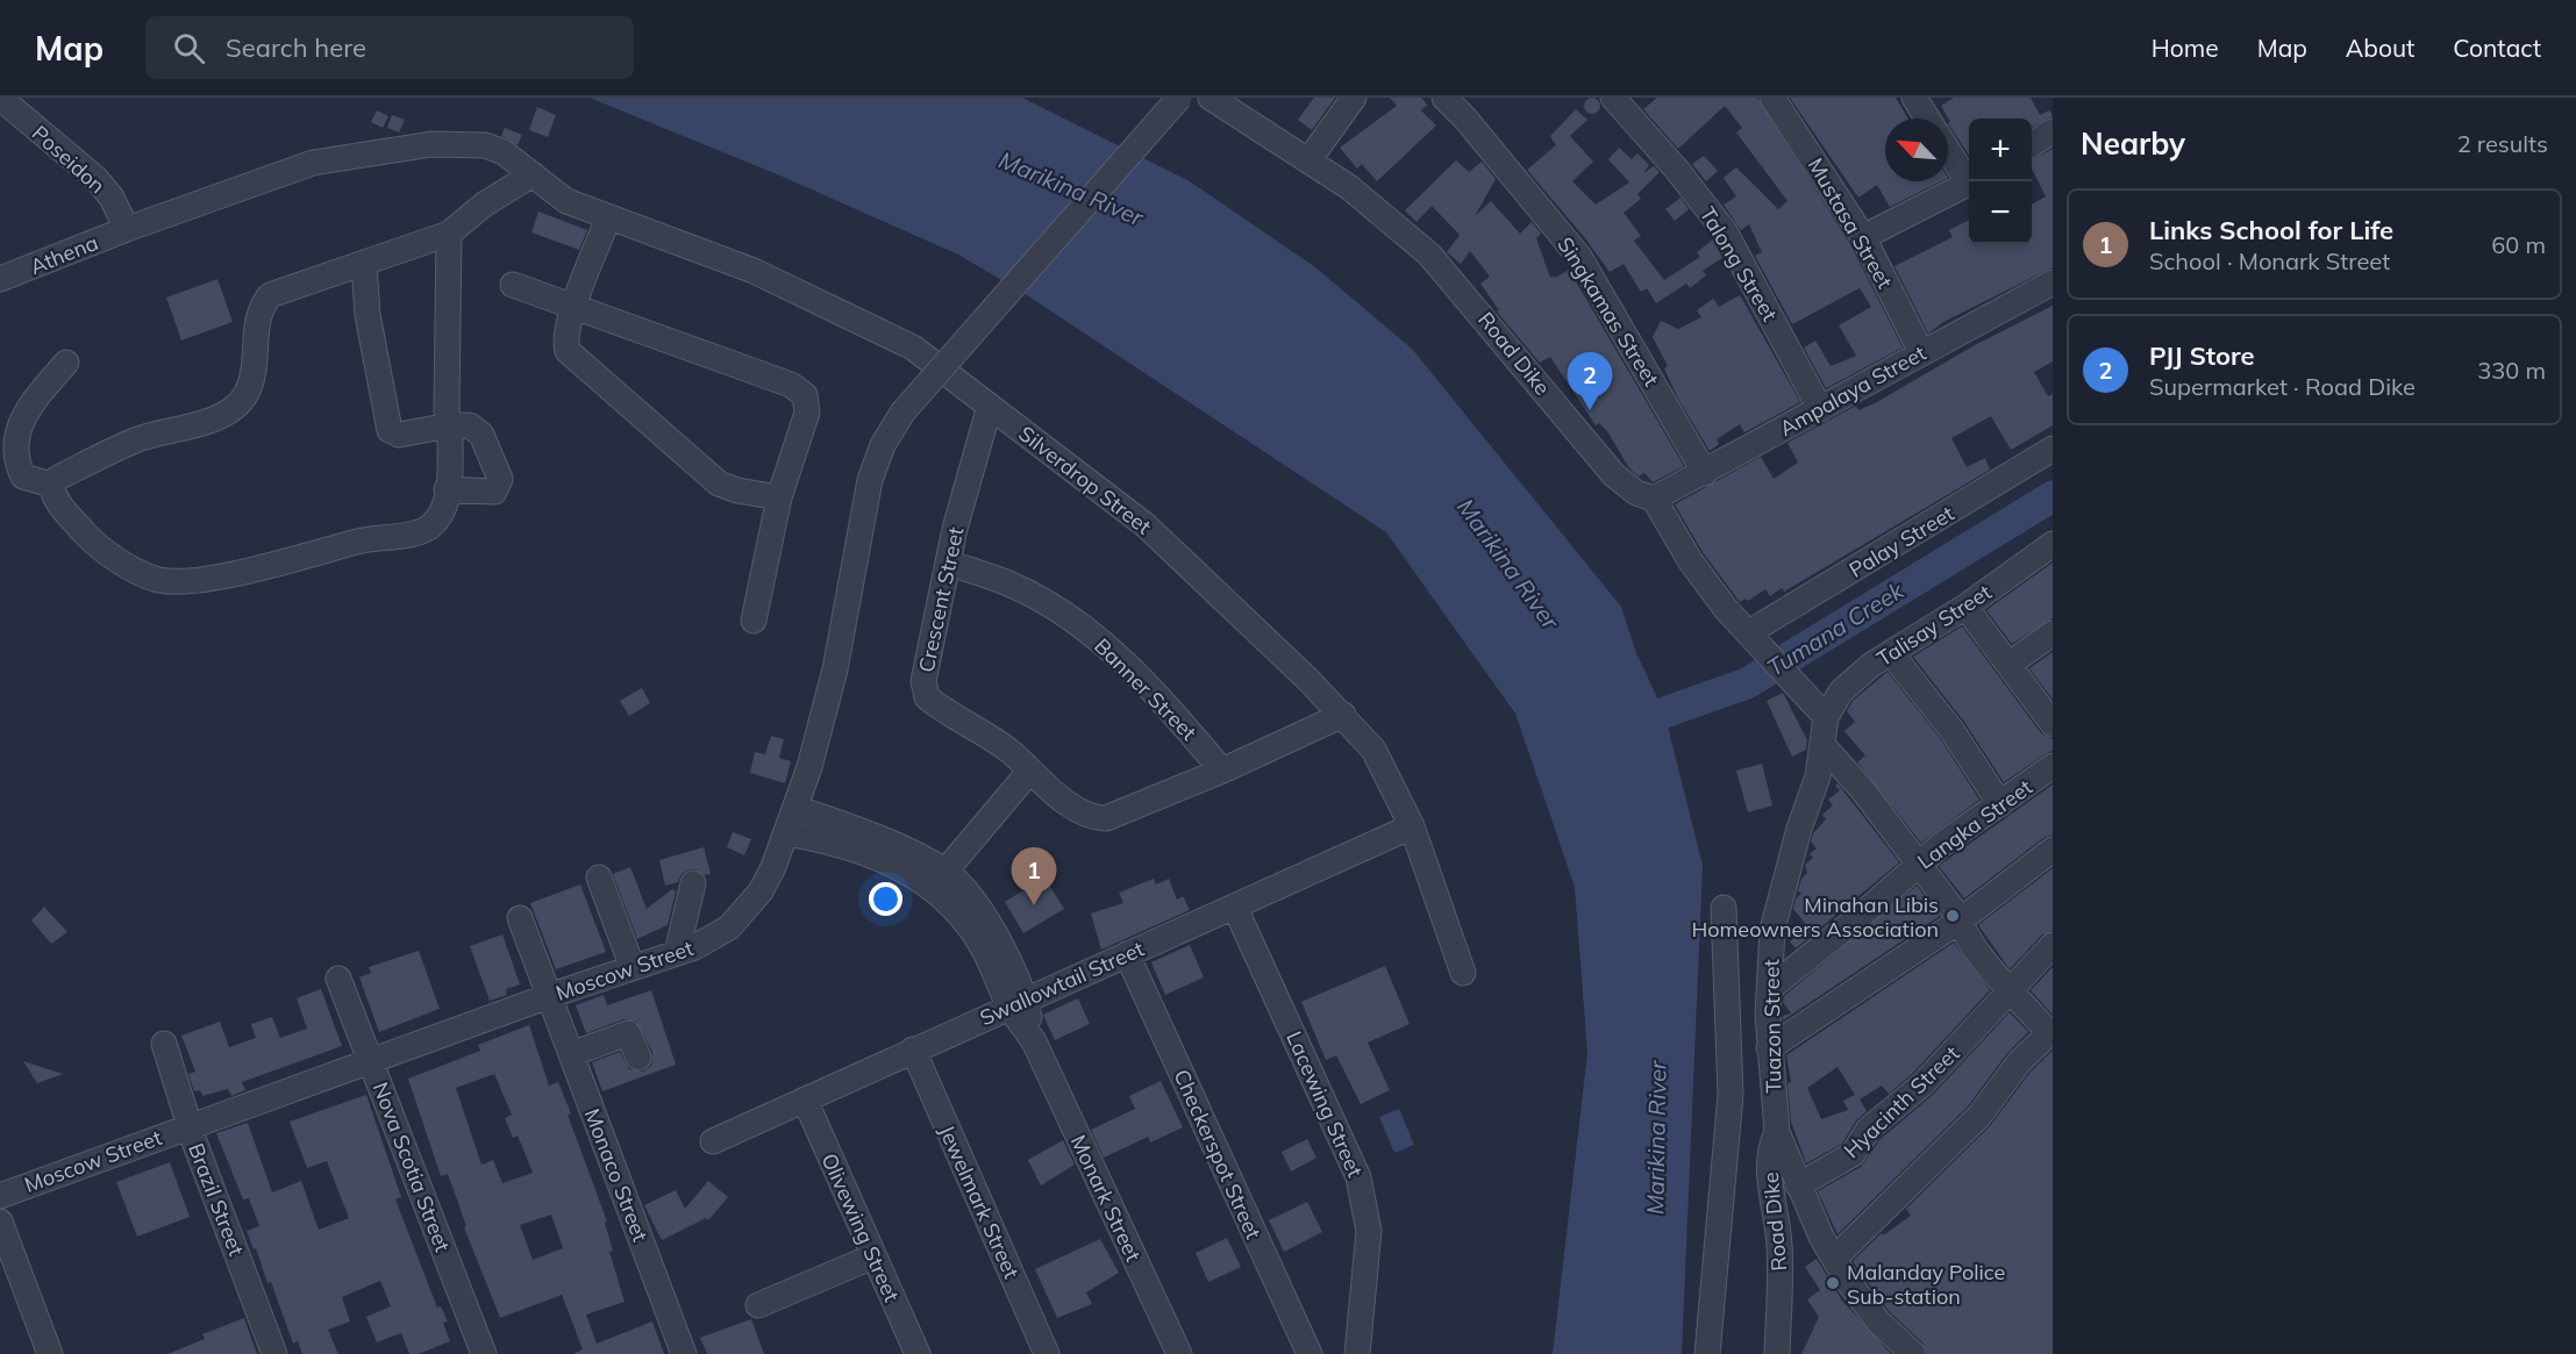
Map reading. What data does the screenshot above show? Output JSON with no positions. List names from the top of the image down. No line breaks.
{"streets":{"street":["Poseidon","Mustasa Street","Athena","Talong Street","Singkamas Street","Road Dike","Ampalaya Street","Silverdrop Street","Palay Street","Crescent Street","Talisay Street","Banner Street","Langka Street","Moscow Street","Swallowtail Street","Tuazon Street","Hyacinth Street","Lacewing Street","Checkerspot Street","Nova Scotia Street","Monaco Street","Monark Street","Brazil Street","Jewelmark Street","Olivewing Street"]},"crossings":[["Poseidon","Athena"],["Mustasa Street","Ampalaya Street"],["Athena","Silverdrop Street"],["Talong Street","Ampalaya Street"],["Singkamas Street","Ampalaya Street"],["Road Dike","Ampalaya Street"],["Road Dike","Tuazon Street"],["Silverdrop Street","Crescent Street"],["Silverdrop Street","Swallowtail Street"],["Crescent Street","Banner Street"],["Talisay Street","Tuazon Street"],["Langka Street","Tuazon Street"],["Moscow Street","Nova Scotia Street"],["Moscow Street","Monaco Street"],["Moscow Street","Monark Street"],["Moscow Street","Brazil Street"],["Swallowtail Street","Lacewing Street"],["Swallowtail Street","Checkerspot Street"],["Swallowtail Street","Monark Street"],["Swallowtail Street","Jewelmark Street"],["Swallowtail Street","Olivewing Street"]],"water":["Marikina River","Tumana Creek"],"places":["Minahan Libis Homeowners Association","Malanday Police Sub-station"],"north":"top left","page":{"header":"Map","search":"Search here","nav":["Home","Map","About","Contact"],"heading":["Nearby","2 results"],"map_buttons":["+","−"],"list":[{"mark":"1","name":"Links School for Life","note":"School · Monark Street","value":"60 m"},{"mark":"2","name":"PJJ Store","note":"Supermarket · Road Dike","value":"330 m"}],"pins":["2","1"]}}
